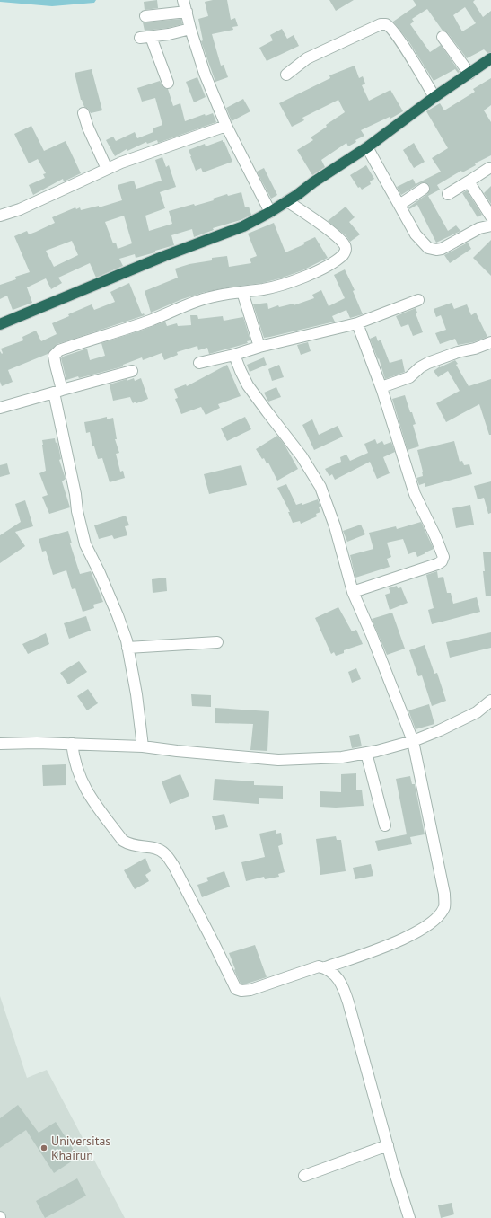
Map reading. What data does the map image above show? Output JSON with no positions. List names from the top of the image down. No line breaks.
{"places":["Universitas Khairun"]}
